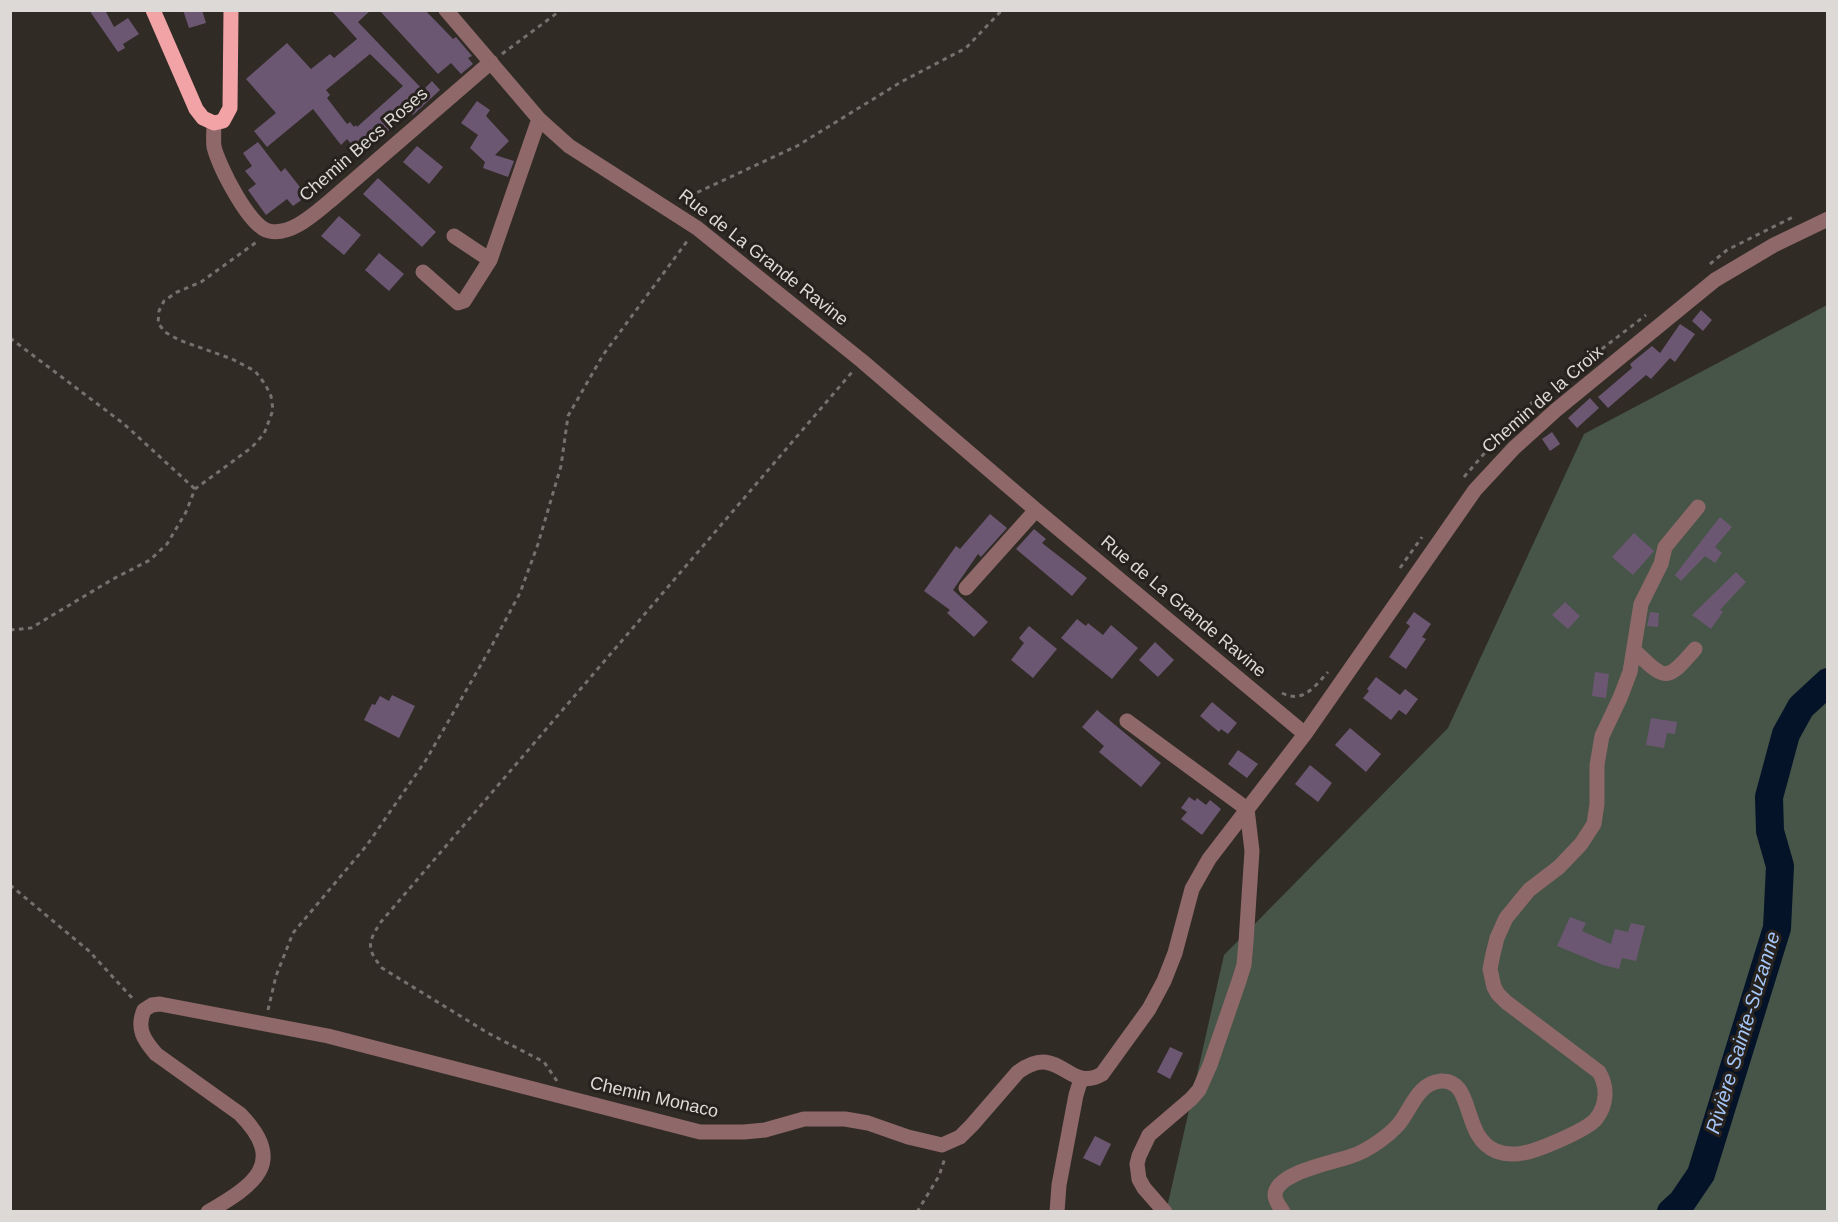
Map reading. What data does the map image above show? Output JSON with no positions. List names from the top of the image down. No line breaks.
{"streets":{"street":["Chemin Becs Roses","Rue de La Grande Ravine","Chemin de la Croix","Chemin Monaco"]},"crossings":[["Chemin Becs Roses","Rue de La Grande Ravine"],["Rue de La Grande Ravine","Chemin de la Croix"]],"water":["Rivière Sainte-Suzanne"]}
